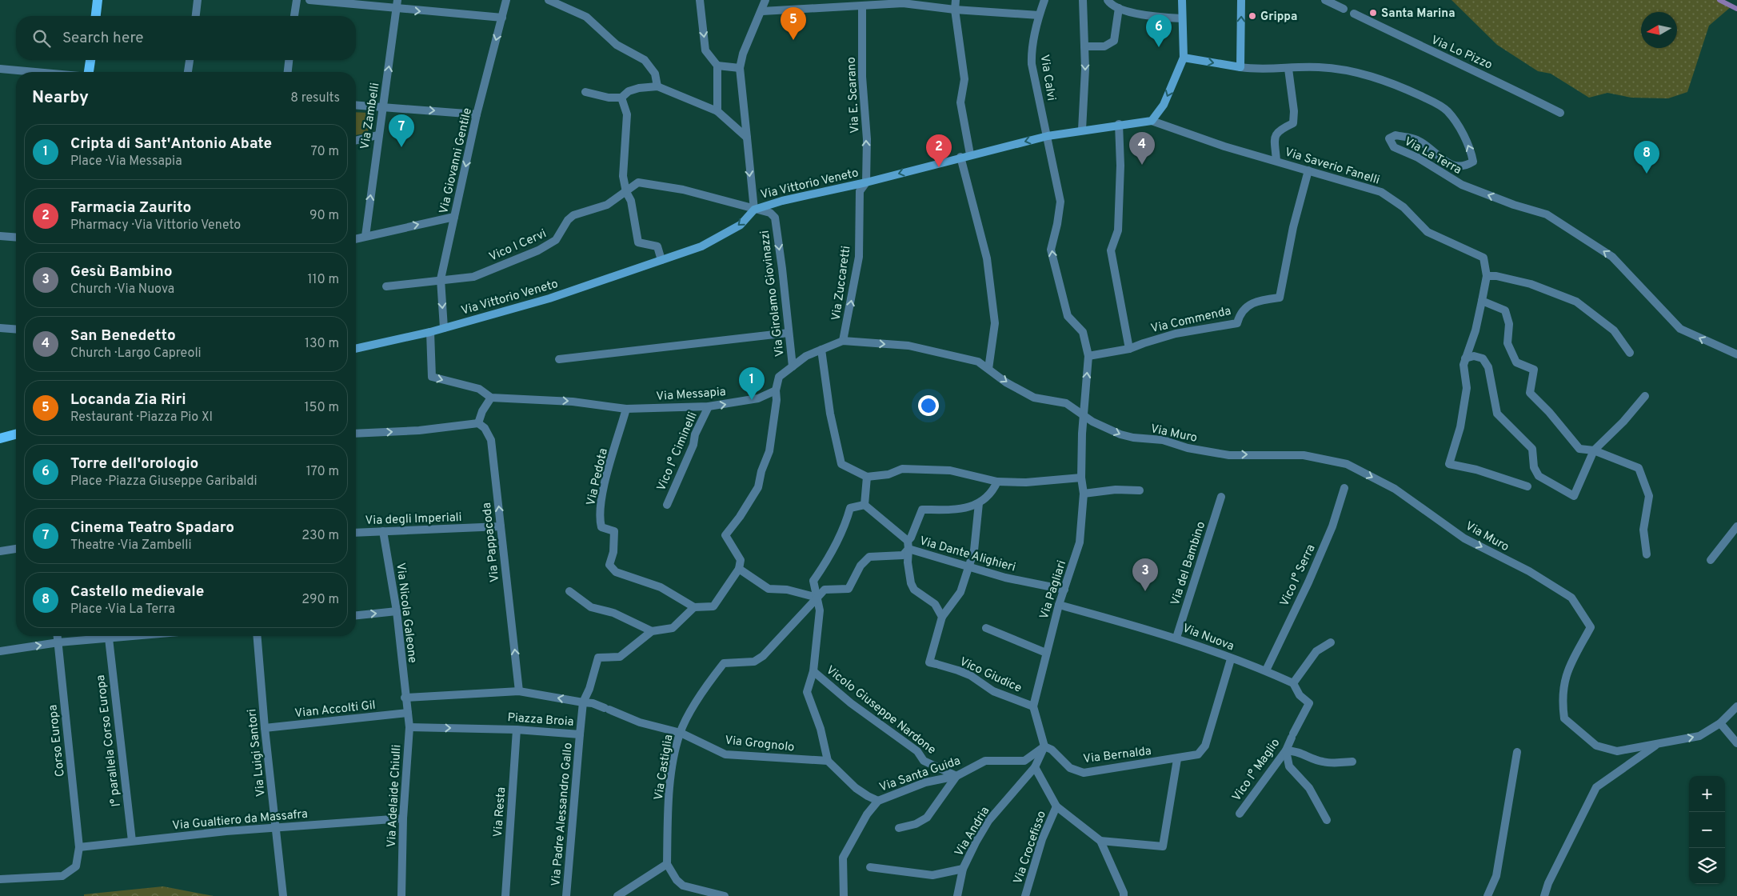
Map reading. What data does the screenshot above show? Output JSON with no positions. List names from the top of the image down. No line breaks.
{"streets":{"street":["Via Lo Pizzo","Via Calvi","Via E. Scarano","Via Zambelli","Via La Terra","Via Giovanni Gentile","Via Saverio Fanelli","Via Vittorio Veneto","Vico I Cervi","Via Zuccaretti","Via Girolamo Giovinazzi","Via Commenda","Via Messapia","Via Muro","Vico I° Ciminelli","Via Pedota","Via degli Imperiali","Via Pappacoda","Via Dante Alighieri","Via del Bambino","Vico I° Serra","Via Pagliari","Via Nicola Galeone","Via Nuova","Vico Giudice","Vian Accolti Gil","Vicolo Giuseppe Nardone","Piazza Broia","Corso Europa","I° parallela Corso Europa","Via Grognolo","Via Luigi Santori","Via Bernalda","Via Castiglia","Vico I° Maglio","Via Santa Guida","Via Adelaide Chiulli","Via Resta","Via Padre Alessandro Gallo","Via Gualtiero da Massafra","Via Andria","Via Crocefisso"]},"crossings":[["Via Calvi","Via Vittorio Veneto"],["Via Calvi","Via Commenda"],["Via Calvi","Via Pagliari"],["Via E. Scarano","Via Vittorio Veneto"],["Via E. Scarano","Via Zuccaretti"],["Via Giovanni Gentile","Via Vittorio Veneto"],["Via Giovanni Gentile","Vico I Cervi"],["Via Saverio Fanelli","Via Vittorio Veneto"],["Via Saverio Fanelli","Via Commenda"],["Via Vittorio Veneto","Vico I Cervi"],["Via Vittorio Veneto","Via Zuccaretti"],["Via Vittorio Veneto","Via Girolamo Giovinazzi"],["Via Vittorio Veneto","Via Messapia"],["Vico I Cervi","Via Girolamo Giovinazzi"],["Via Commenda","Via Pagliari"],["Via Messapia","Vico I° Ciminelli"],["Via Messapia","Via Pedota"],["Via Muro","Via Pagliari"],["Via degli Imperiali","Via Pappacoda"],["Via degli Imperiali","Via Nicola Galeone"],["Via Pappacoda","Piazza Broia"],["Via Dante Alighieri","Via Pagliari"],["Via del Bambino","Via Nuova"],["Vico I° Serra","Via Nuova"],["Via Pagliari","Via Nuova"],["Via Pagliari","Vico Giudice"],["Via Pagliari","Via Bernalda"],["Via Pagliari","Via Santa Guida"],["Via Nicola Galeone","Piazza Broia"],["Via Nicola Galeone","Via Adelaide Chiulli"],["Via Nuova","Via Bernalda"],["Via Nuova","Vico I° Maglio"],["Vian Accolti Gil","Via Luigi Santori"],["Vian Accolti Gil","Via Adelaide Chiulli"],["Vicolo Giuseppe Nardone","Via Santa Guida"],["Piazza Broia","Via Grognolo"],["Piazza Broia","Via Adelaide Chiulli"],["Piazza Broia","Via Resta"],["Piazza Broia","Via Padre Alessandro Gallo"],["Corso Europa","Via Gualtiero da Massafra"],["I° parallela Corso Europa","Via Gualtiero da Massafra"],["Via Grognolo","Via Castiglia"],["Via Luigi Santori","Via Gualtiero da Massafra"],["Via Bernalda","Via Santa Guida"],["Via Adelaide Chiulli","Via Gualtiero da Massafra"]],"one_way":["Via E. Scarano","Via Zambelli","Via Giovanni Gentile","Via Zuccaretti","Via Girolamo Giovinazzi","Via Muro","Via Pappacoda"],"places":["Santa Marina","Grippa"],"north":"left","page":{"pins":["5","6","7","4","2","8","1","3"],"search":"Search here","heading":["Nearby","8 results"],"list":[{"mark":"1","name":"Cripta di Sant'Antonio Abate","note":"Place · Via Messapia","value":"70 m"},{"mark":"2","name":"Farmacia Zaurito","note":"Pharmacy · Via Vittorio Veneto","value":"90 m"},{"mark":"3","name":"Gesù Bambino","note":"Church · Via Nuova","value":"110 m"},{"mark":"4","name":"San Benedetto","note":"Church · Largo Capreoli","value":"130 m"},{"mark":"5","name":"Locanda Zia Riri","note":"Restaurant · Piazza Pio XI","value":"150 m"},{"mark":"6","name":"Torre dell'orologio","note":"Place · Piazza Giuseppe Garibaldi","value":"170 m"},{"mark":"7","name":"Cinema Teatro Spadaro","note":"Theatre · Via Zambelli","value":"230 m"},{"mark":"8","name":"Castello medievale","note":"Place · Via La Terra","value":"290 m"}],"map_buttons":["+","−"]}}
